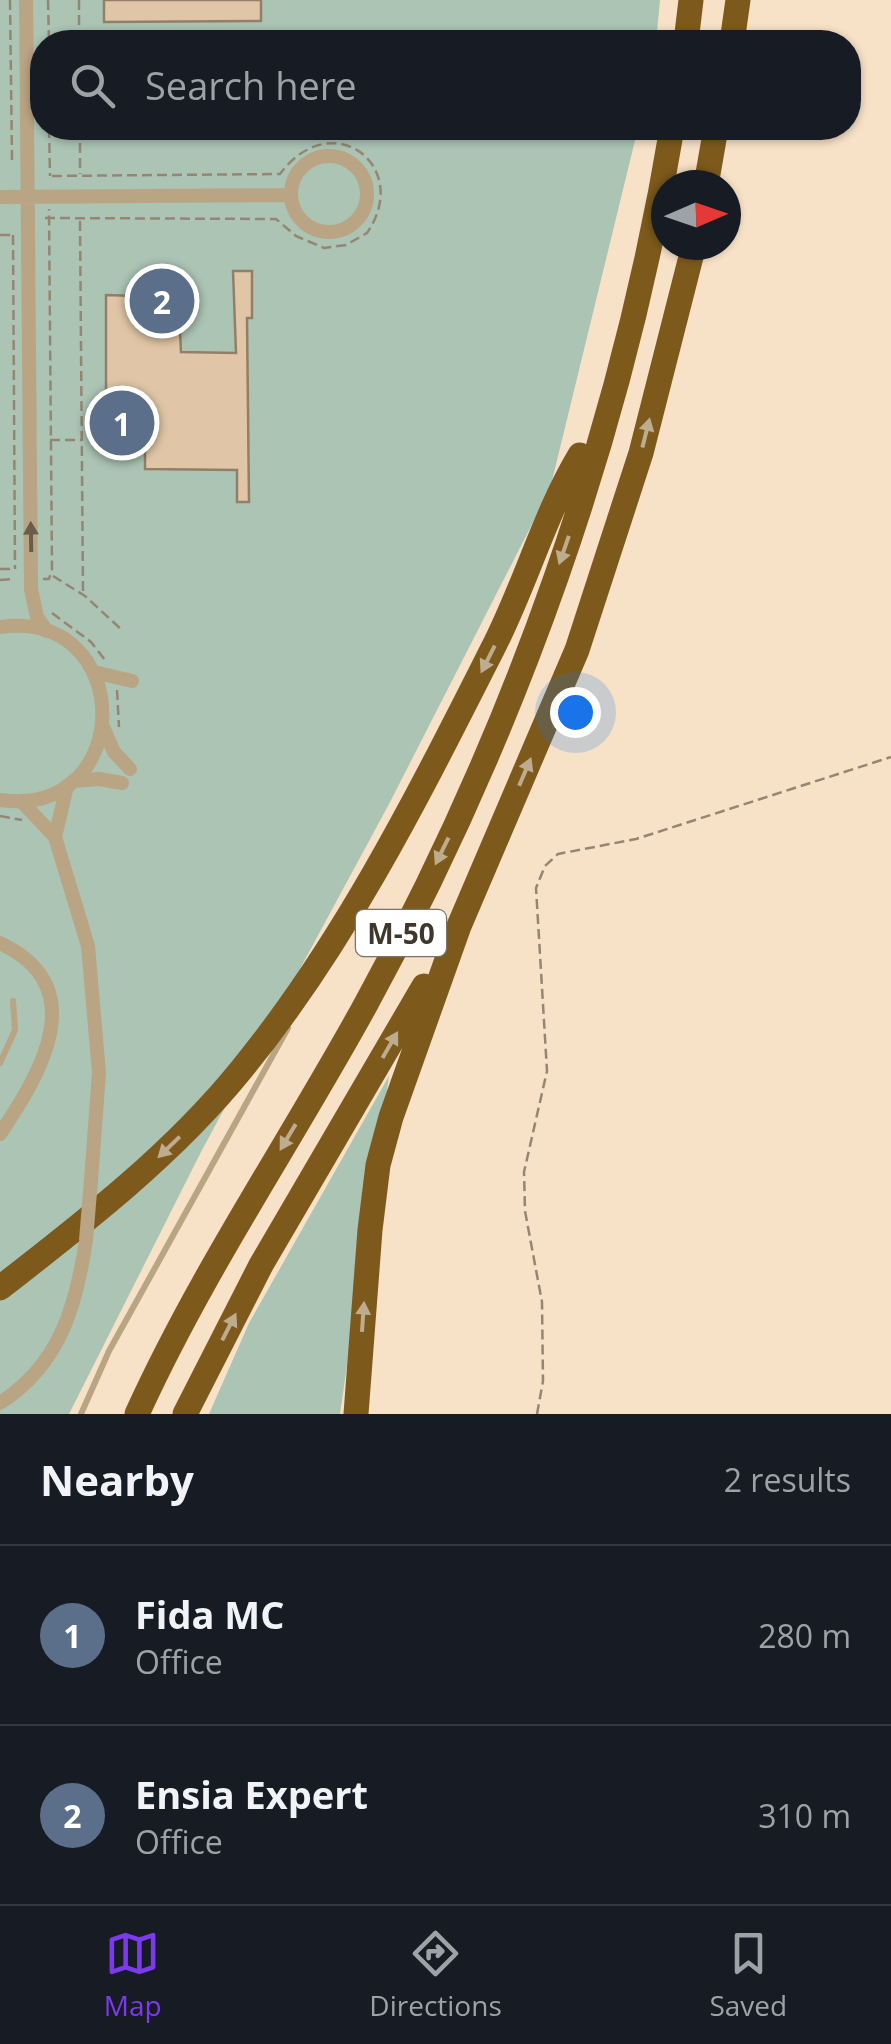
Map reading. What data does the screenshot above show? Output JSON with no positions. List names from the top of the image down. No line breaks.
{"streets":{"highway":["M-50"]},"north":"right","page":{"search":"Search here","pins":["2","1"],"heading":["Nearby","2 results"],"list":[{"mark":"1","name":"Fida MC","note":"Office","value":"280 m"},{"mark":"2","name":"Ensia Expert","note":"Office","value":"310 m"}],"nav":["Map","Directions","Saved"]}}
